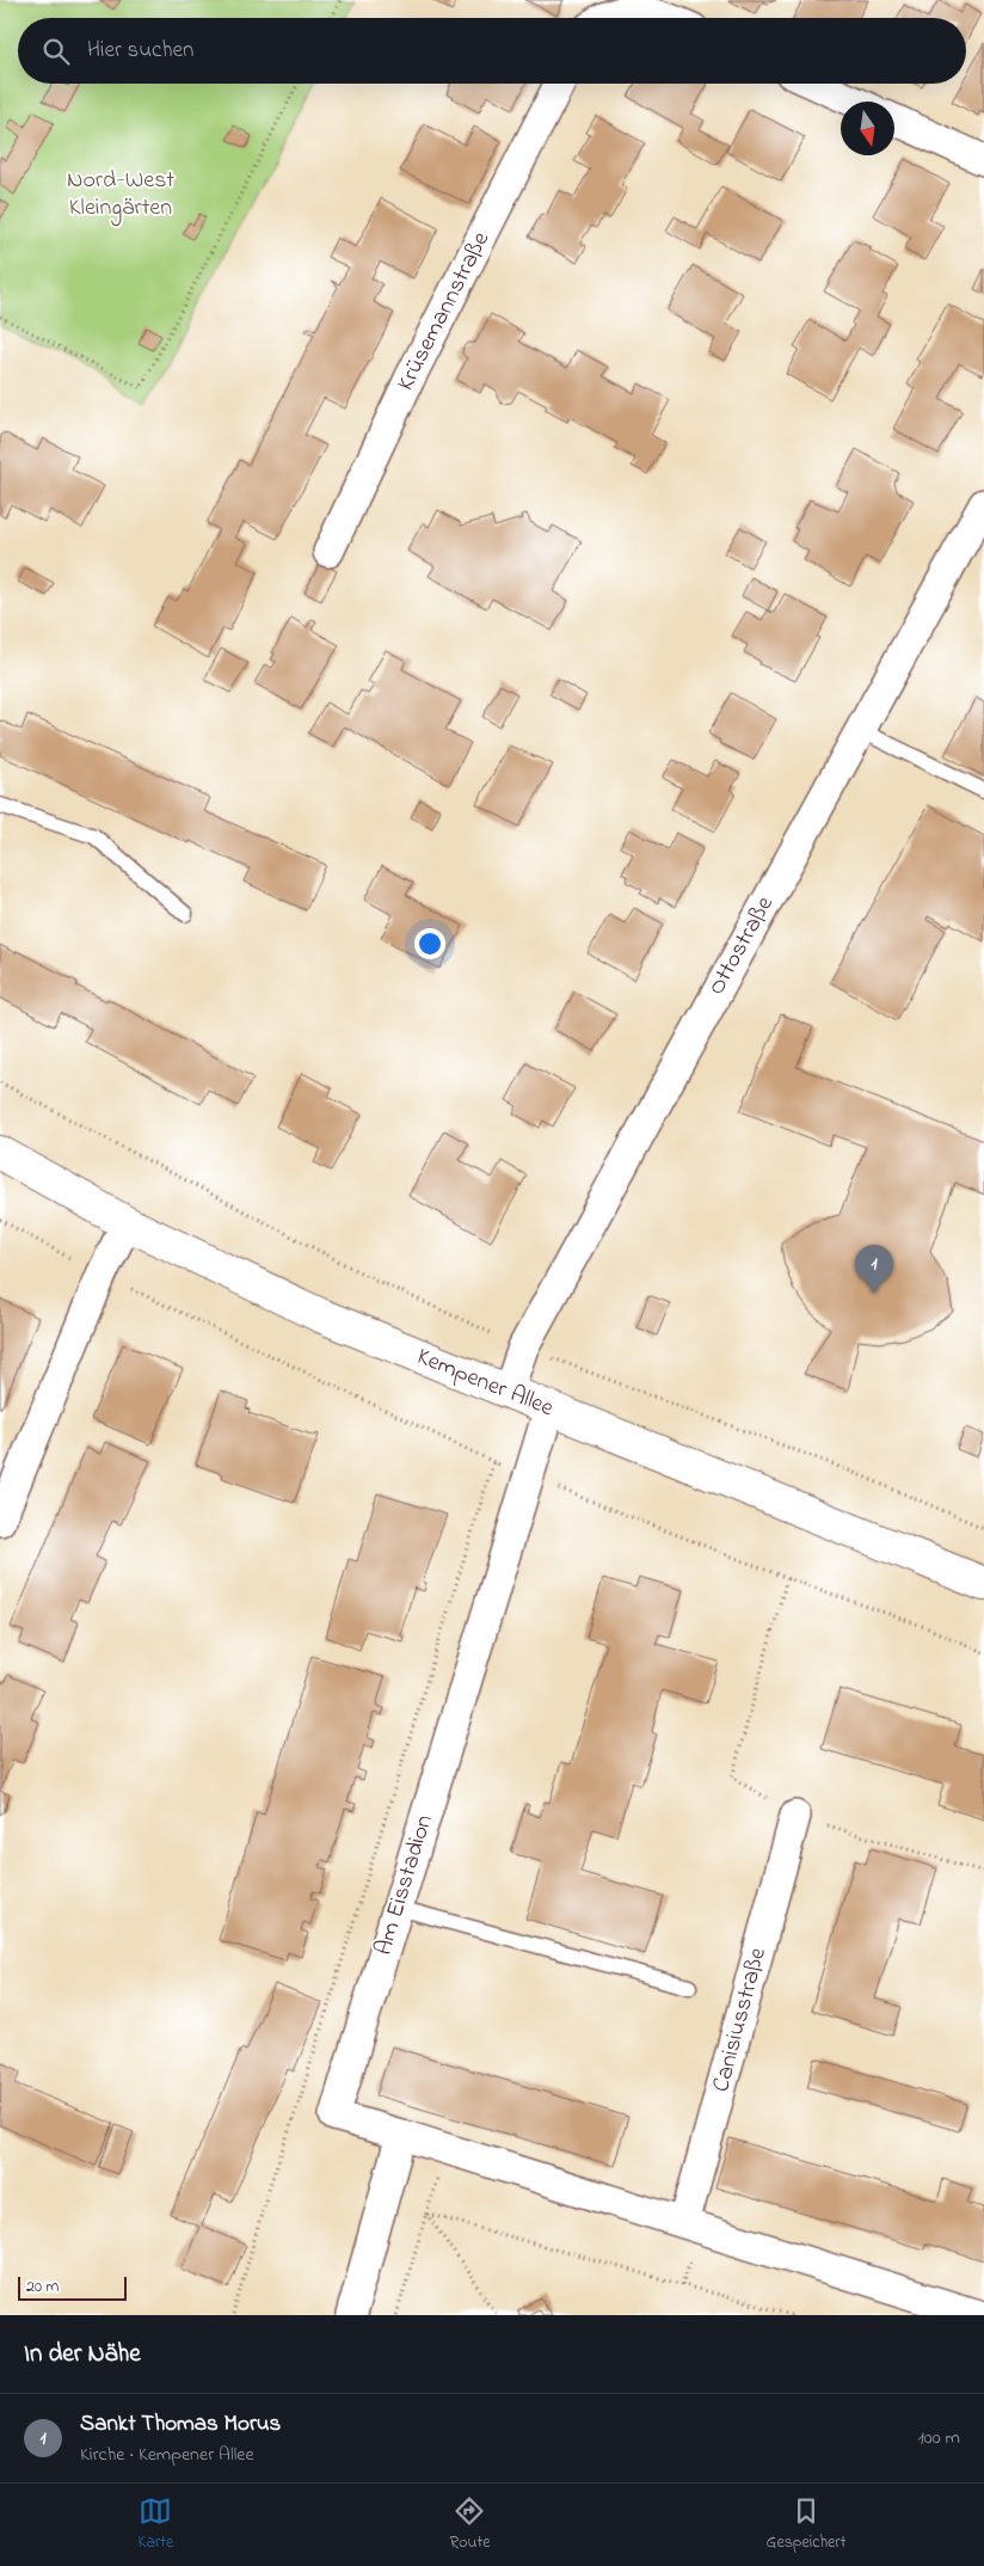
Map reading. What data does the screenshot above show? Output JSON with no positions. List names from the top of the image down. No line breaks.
{"streets":{"street":["Krüsemannstraße","Ottostraße","Kempener Allee","Am Eisstadion","Canisiusstraße"]},"crossings":[["Ottostraße","Kempener Allee"],["Kempener Allee","Am Eisstadion"]],"parks":["Nord-West Kleingärten"],"scale_bar":"20 m","north":"bottom","page":{"search":"Hier suchen","pins":"1","scale":"20 m","heading":"In der Nähe","list":[{"mark":"1","name":"Sankt Thomas Morus","note":"Kirche · Kempener Allee","value":"100 m"}],"nav":["Karte","Route","Gespeichert"]}}
